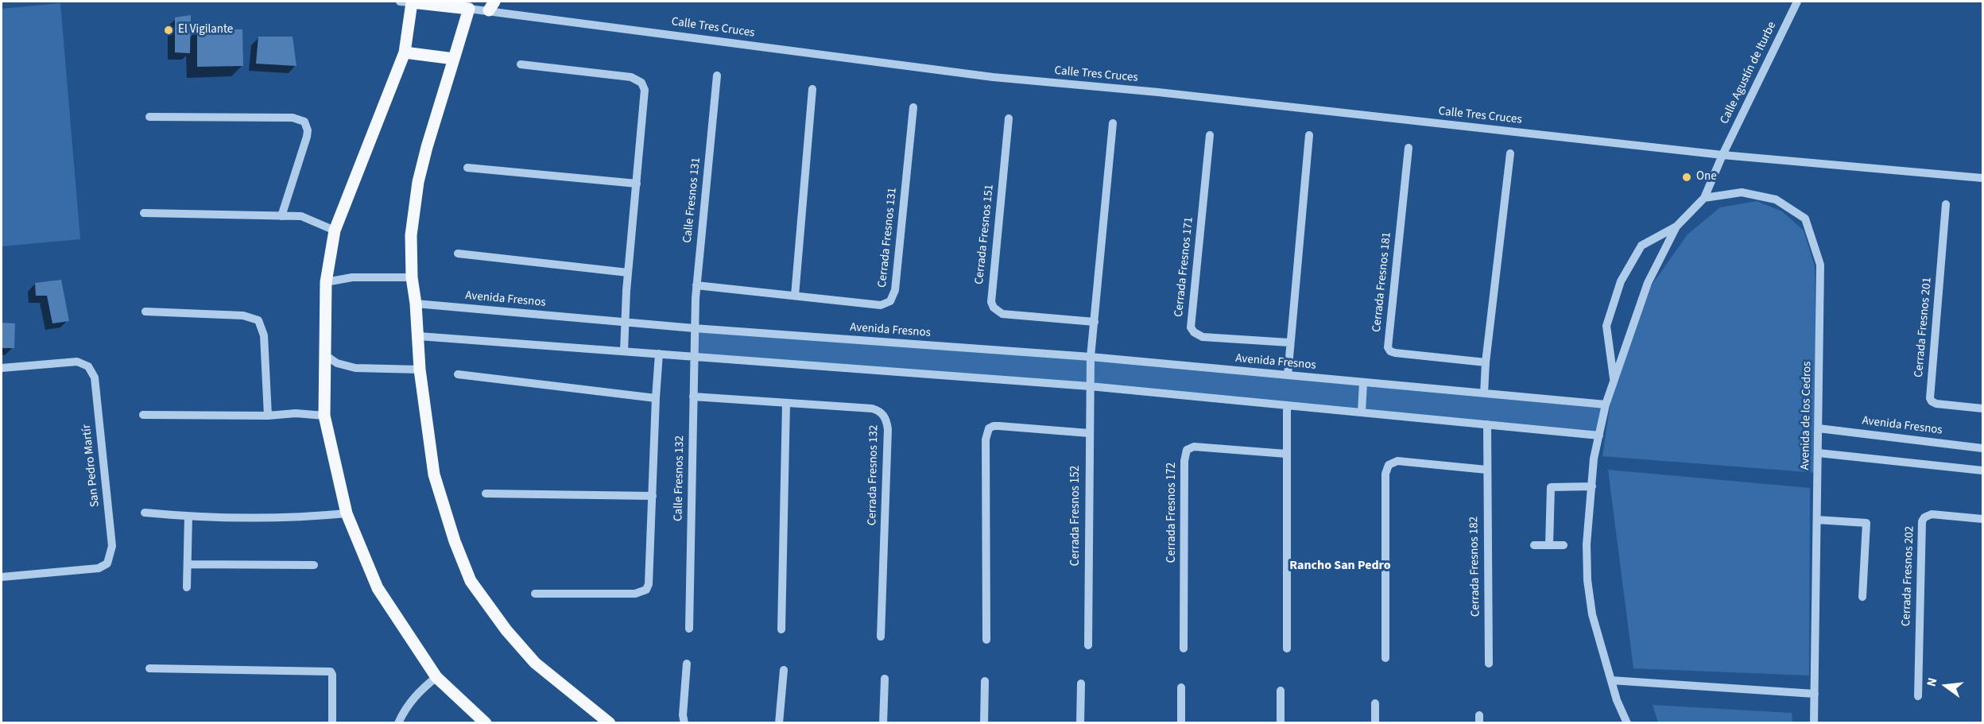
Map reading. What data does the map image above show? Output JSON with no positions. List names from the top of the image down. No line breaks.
{"streets":{"street":["Calle Tres Cruces","Calle Agustín de Iturbe","Calle Fresnos 131","Cerrada Fresnos 151","Cerrada Fresnos 131","Cerrada Fresnos 171","Cerrada Fresnos 181","Avenida Fresnos","Cerrada Fresnos 201","Avenida de los Cedros","San Pedro Martír","Cerrada Fresnos 132","Calle Fresnos 132","Cerrada Fresnos 172","Cerrada Fresnos 152","Cerrada Fresnos 182","Cerrada Fresnos 202"]},"crossings":[["Calle Tres Cruces","Calle Agustín de Iturbe"],["Calle Fresnos 131","Cerrada Fresnos 131"],["Calle Fresnos 131","Avenida Fresnos"],["Calle Fresnos 131","Calle Fresnos 132"],["Avenida Fresnos","Avenida de los Cedros"],["Avenida Fresnos","Calle Fresnos 132"],["Cerrada Fresnos 132","Calle Fresnos 132"]],"districts":["Rancho San Pedro"],"places":["El Vigilante","One"],"north":"left"}
